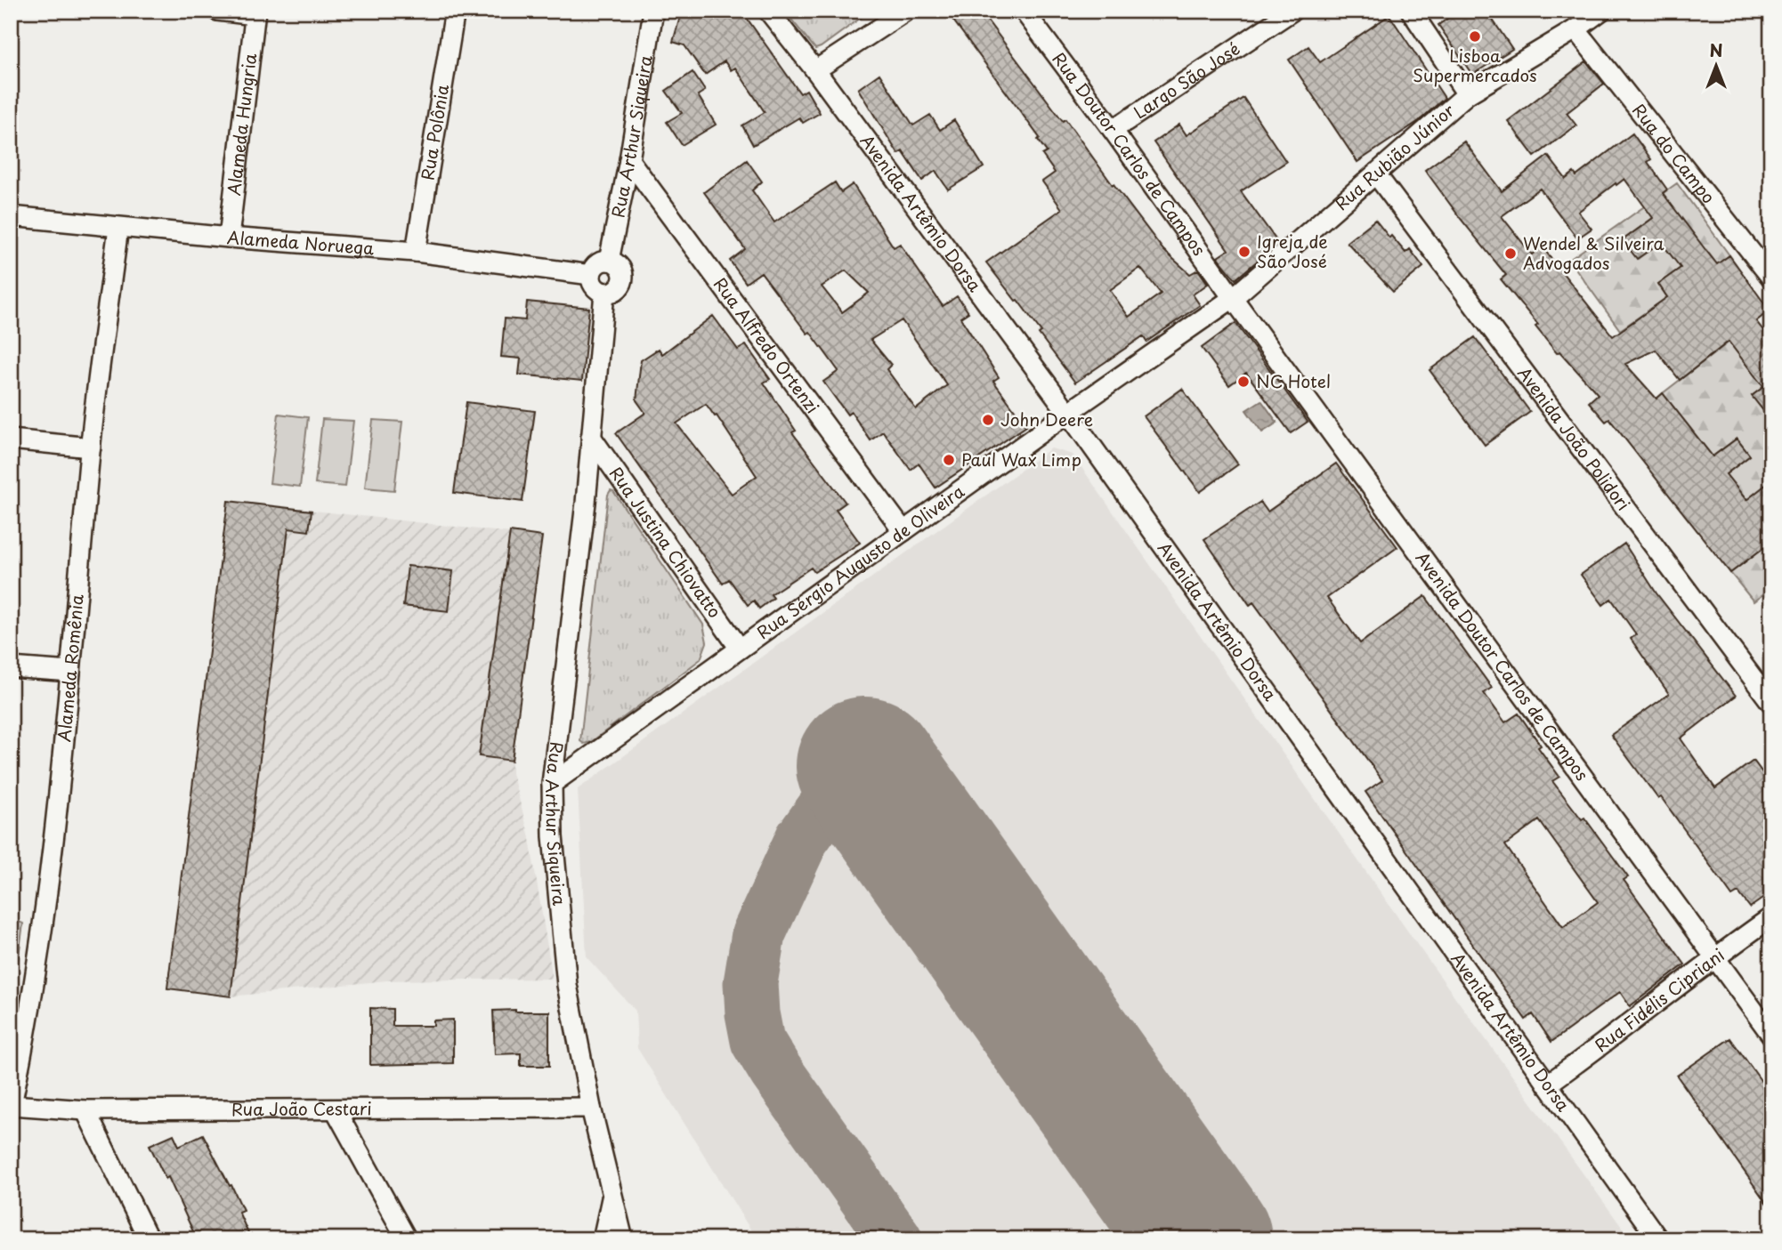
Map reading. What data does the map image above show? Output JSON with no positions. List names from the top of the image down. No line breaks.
{"streets":{"street":["Largo São José","Alameda Hungria","Rua Polônia","Rua Arthur Siqueira","Rua Doutor Carlos de Campos","Rua do Campo","Rua Rubião Júnior","Avenida Artêmio Dorsa","Alameda Noruega","Rua Alfredo Ortenzi","Avenida João Polidori","Rua Justina Chiovatto","Rua Sérgio Augusto de Oliveira","Avenida Doutor Carlos de Campos","Alameda Romênia","Rua Fidélis Cipriani","Rua João Cestari"]},"crossings":[["Largo São José","Rua Doutor Carlos de Campos"],["Alameda Hungria","Alameda Noruega"],["Rua Polônia","Alameda Noruega"],["Rua Arthur Siqueira","Alameda Noruega"],["Rua Arthur Siqueira","Rua Alfredo Ortenzi"],["Rua Arthur Siqueira","Rua Justina Chiovatto"],["Rua Arthur Siqueira","Rua Sérgio Augusto de Oliveira"],["Rua Arthur Siqueira","Rua João Cestari"],["Rua Doutor Carlos de Campos","Rua Rubião Júnior"],["Rua Doutor Carlos de Campos","Rua Sérgio Augusto de Oliveira"],["Rua Doutor Carlos de Campos","Avenida Doutor Carlos de Campos"],["Rua do Campo","Rua Rubião Júnior"],["Rua Rubião Júnior","Avenida João Polidori"],["Rua Rubião Júnior","Rua Sérgio Augusto de Oliveira"],["Rua Rubião Júnior","Avenida Doutor Carlos de Campos"],["Avenida Artêmio Dorsa","Rua Sérgio Augusto de Oliveira"],["Avenida Artêmio Dorsa","Rua Fidélis Cipriani"],["Alameda Noruega","Alameda Romênia"],["Rua Alfredo Ortenzi","Rua Sérgio Augusto de Oliveira"],["Rua Justina Chiovatto","Rua Sérgio Augusto de Oliveira"],["Rua Sérgio Augusto de Oliveira","Avenida Doutor Carlos de Campos"],["Avenida Doutor Carlos de Campos","Rua Fidélis Cipriani"],["Alameda Romênia","Rua João Cestari"]],"places":["Lisboa Supermercados","Igreja de São José","Wendel & Silveira Advogados","NC Hotel","John Deere","Paul Wax Limp"],"north":"top"}
